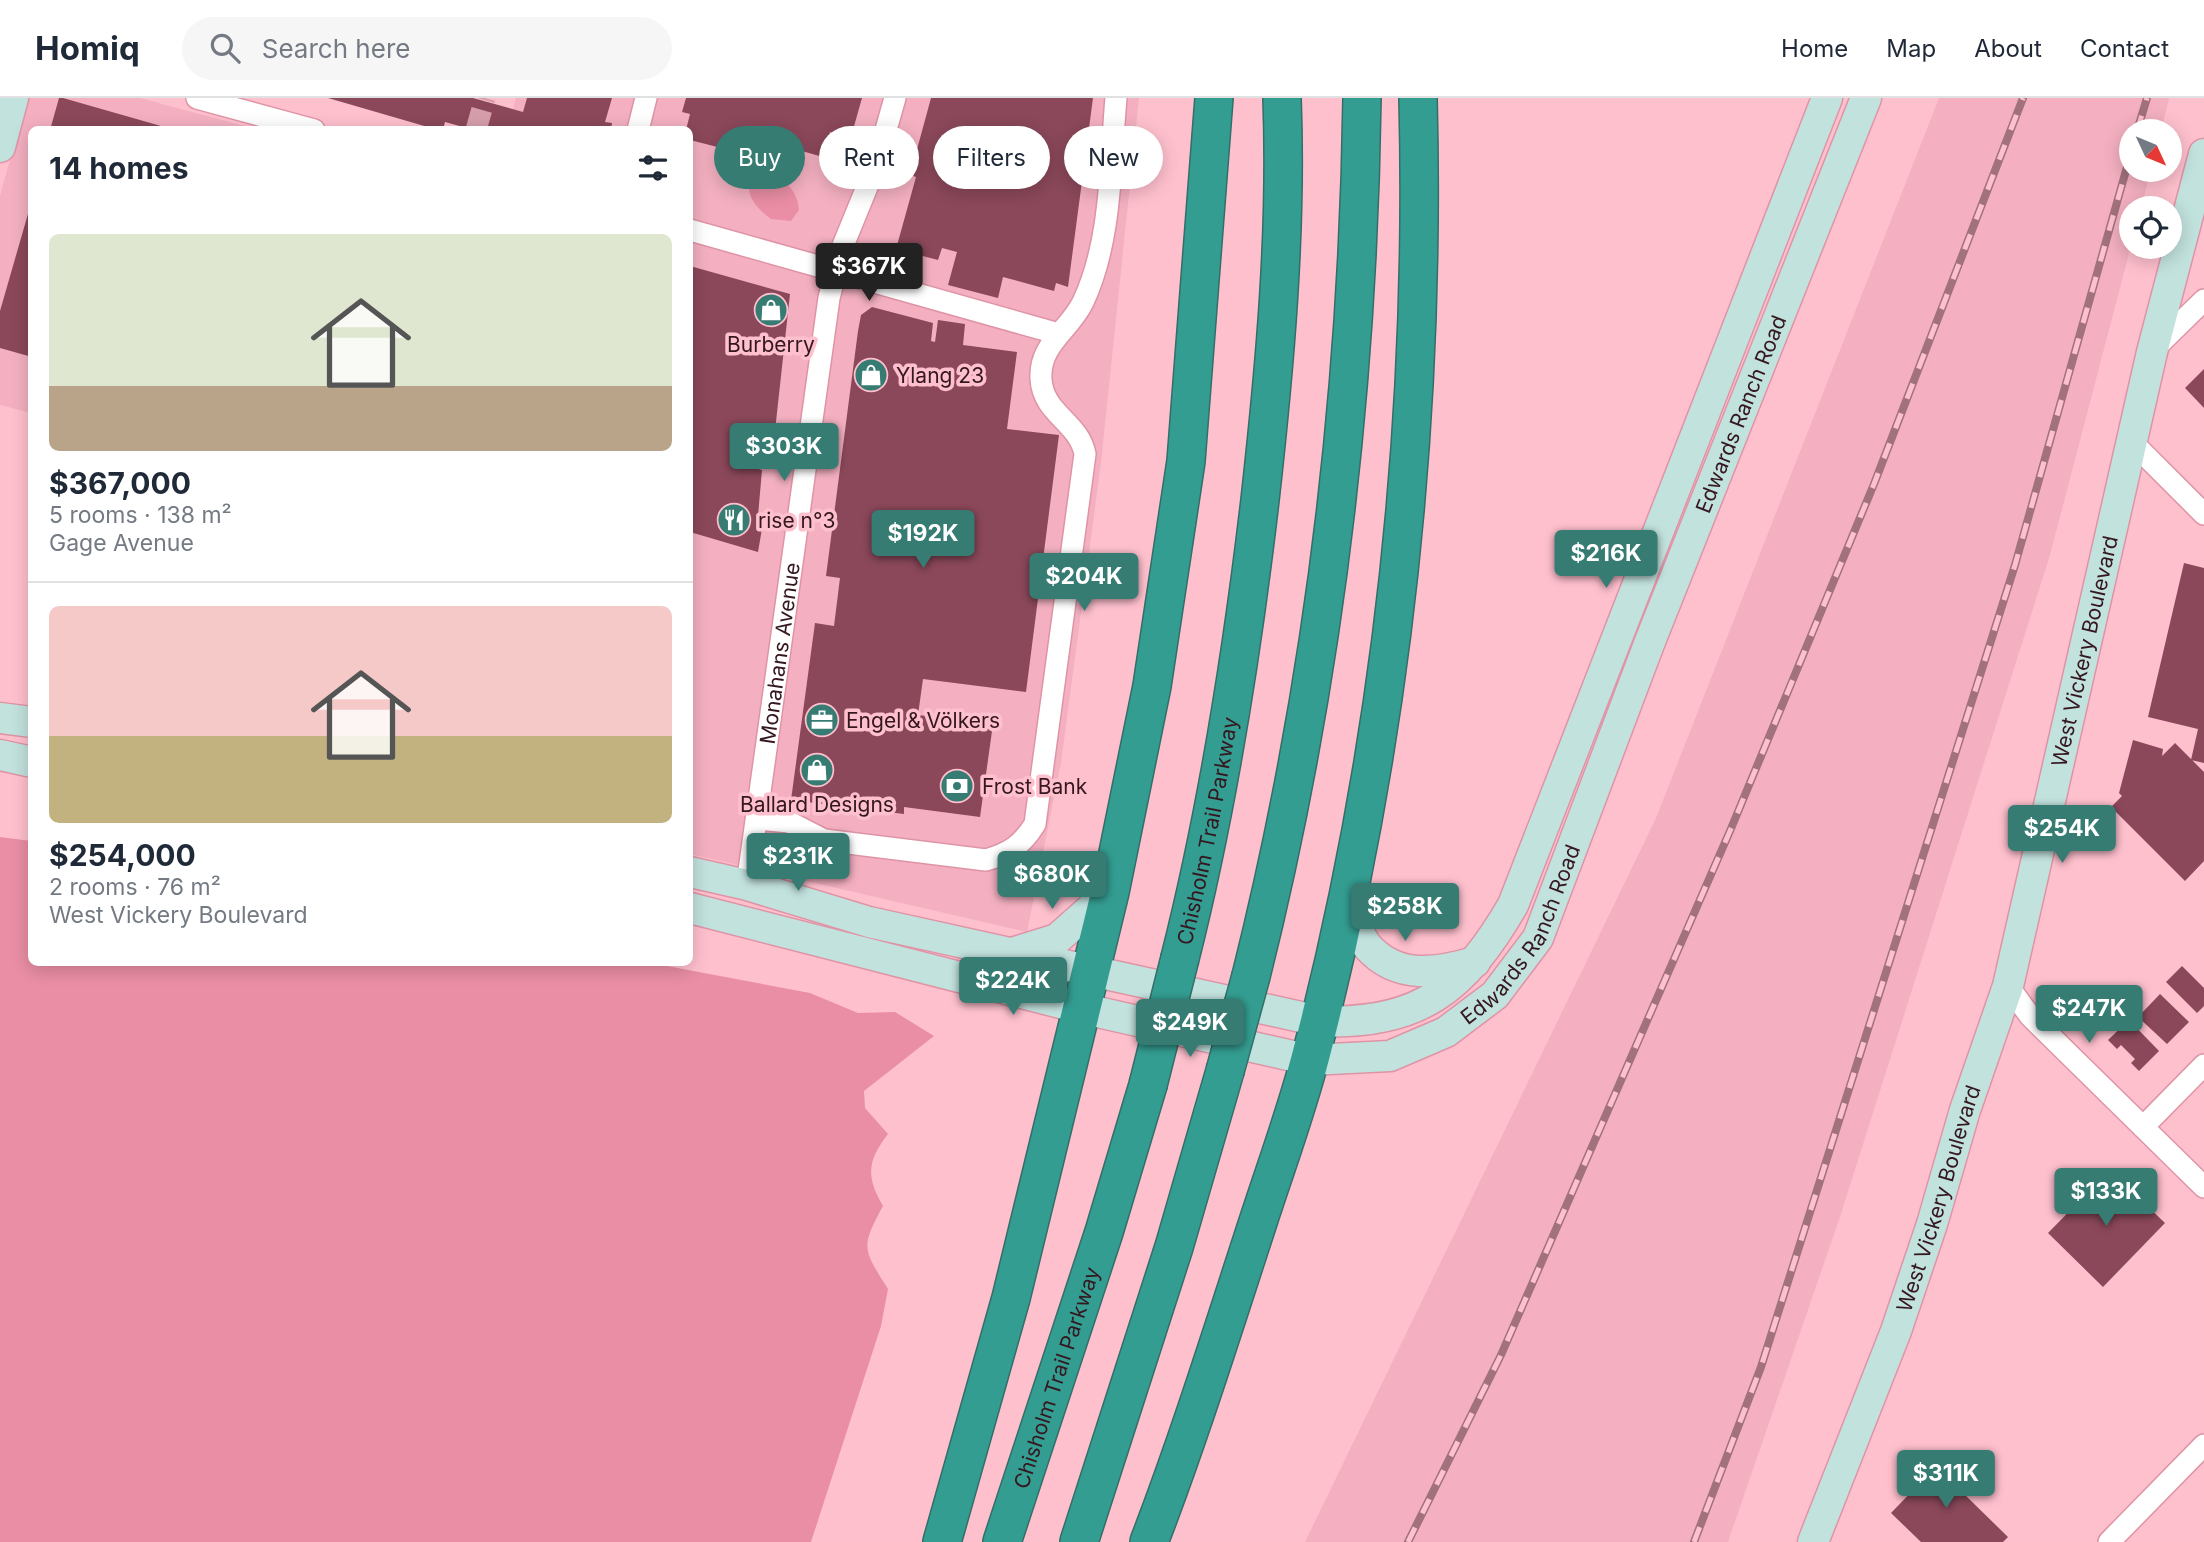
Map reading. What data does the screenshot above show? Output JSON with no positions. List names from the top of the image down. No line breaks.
{"streets":{"highway":["Chisholm Trail Parkway"],"street":["Edwards Ranch Road","West Vickery Boulevard","Monahans Avenue"]},"crossings":[["Edwards Ranch Road","Monahans Avenue"]],"places":{"shop":["Burberry","Ylang 23","Ballard Designs"],"restaurant":["rise n°3"],"office":["Engel & Völkers"],"bank":["Frost Bank"]},"north":"bottom right","page":{"header":"Homiq","search":"Search here","nav":["Home","Map","About","Contact"],"chip":["Buy","Rent","Filters","New"],"heading":"14 homes","list":[{"name":"$367,000","note":"5 rooms · 138 m² · Gage Avenue"},{"name":"$254,000","note":"2 rooms · 76 m² · West Vickery Boulevard"}],"price":["$367K","$303K","$192K","$216K","$204K","$254K","$231K","$680K","$258K","$224K","$247K","$249K","$133K","$311K"]}}
